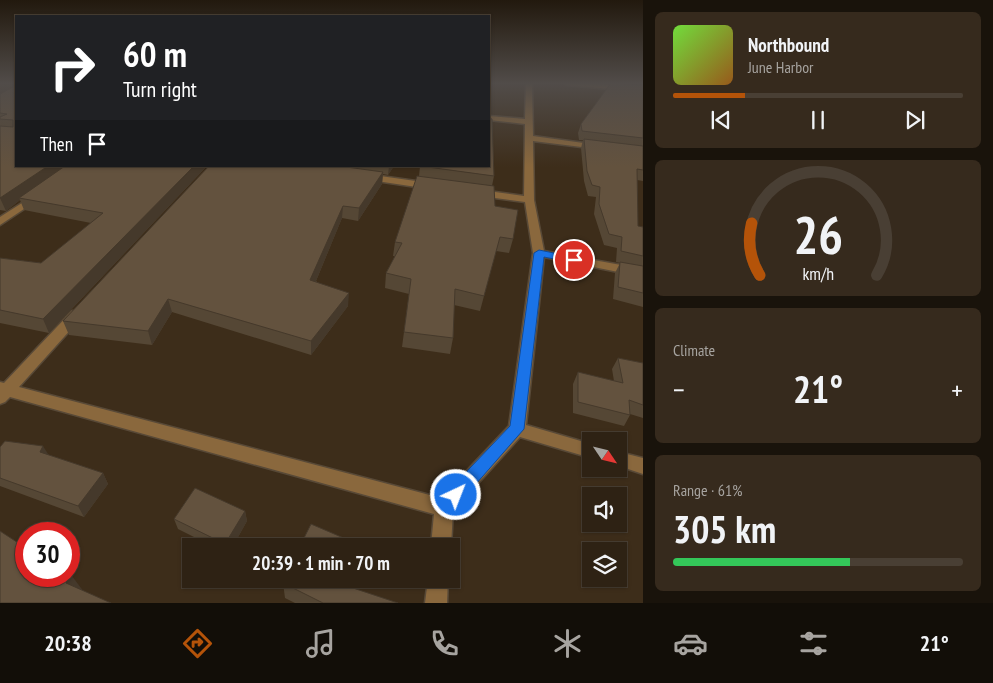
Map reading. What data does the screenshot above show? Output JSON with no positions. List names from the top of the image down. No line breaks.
{"north":"bottom right","page":{"turn":["60 m","Turn right"],"song":["Northbound","June Harbor"],"then":"Then","tile":["Climate",["Range · 61%","305 km"]],"heat":["−","21°","+"],"limit":"30","trip":"20:39 · 1 min · 70 m","tabs":["20:38","21°"],"gauge":["26","km/h"]}}
